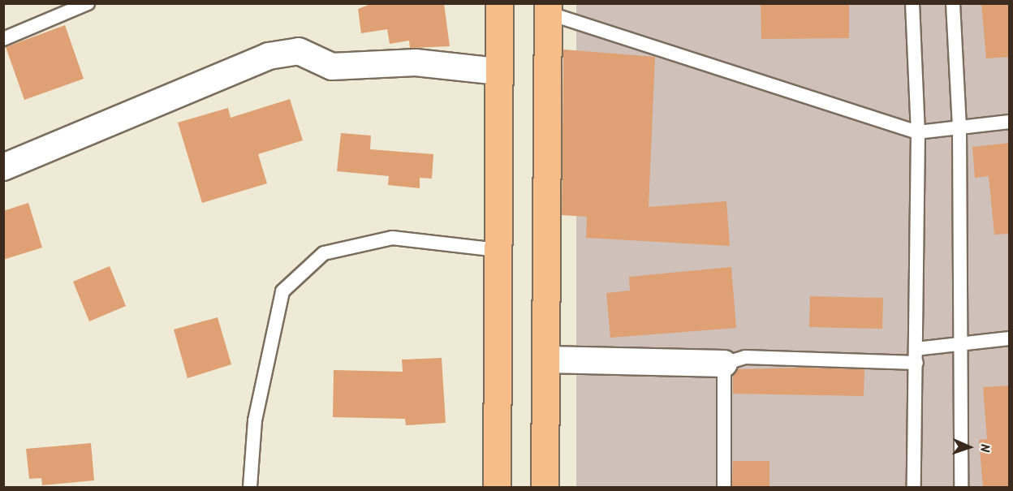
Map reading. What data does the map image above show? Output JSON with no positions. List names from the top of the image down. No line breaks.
{"north":"right"}
